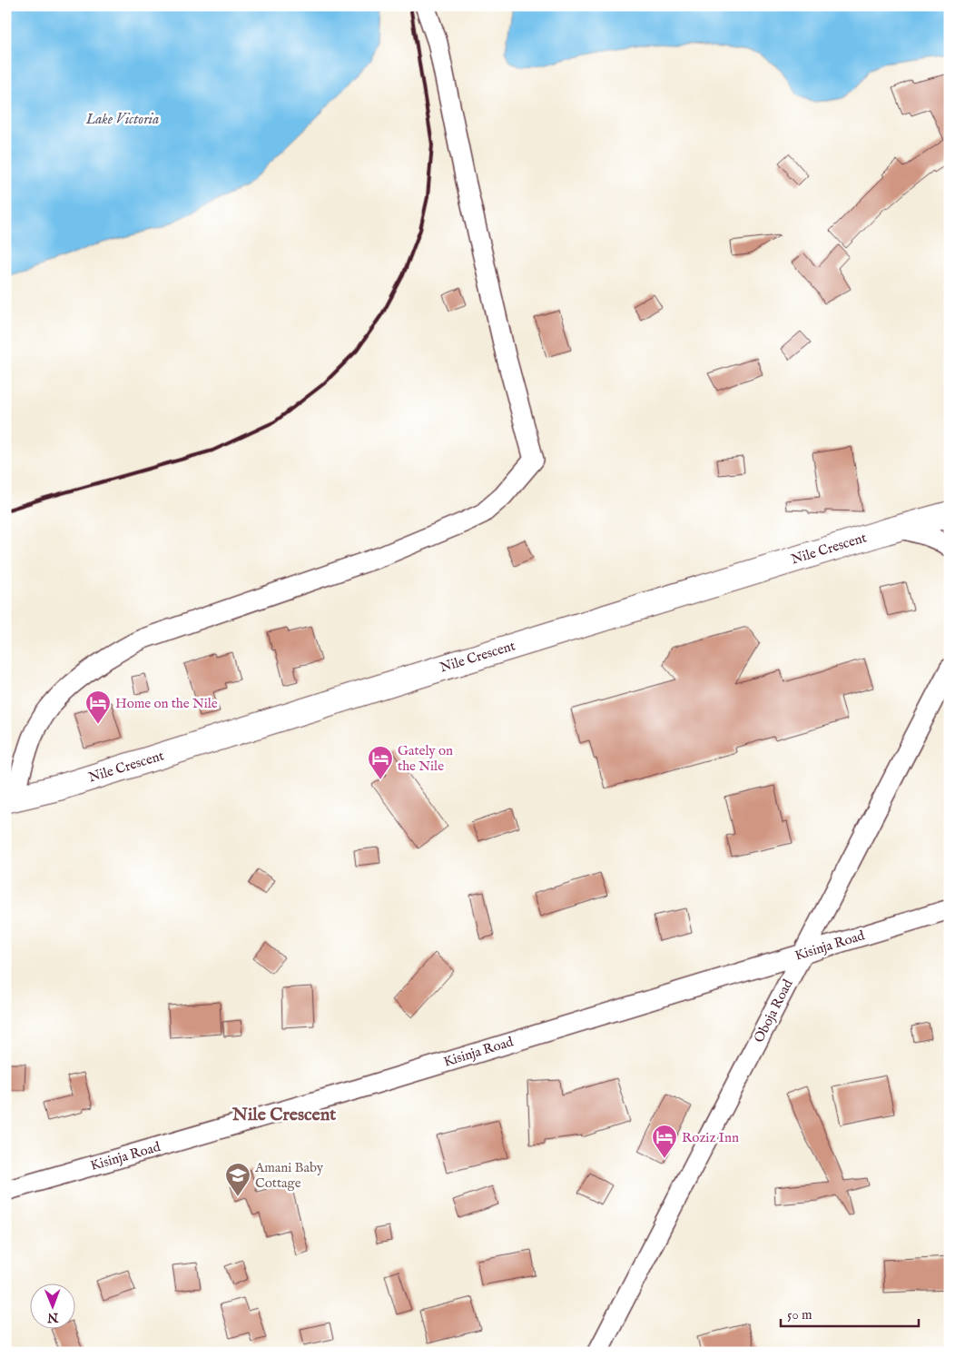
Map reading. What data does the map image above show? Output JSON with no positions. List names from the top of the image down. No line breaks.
{"streets":{"street":["Nile Crescent","Kisinja Road","Oboja Road"]},"crossings":[["Kisinja Road","Oboja Road"]],"districts":["Nile Crescent"],"water":["Lake Victoria"],"places":{"hotel":["Home on the Nile","Gately on the Nile","Roziz Inn"],"school or university":["Amani Baby Cottage"]},"scale_bar":"50 m","north":"bottom"}
